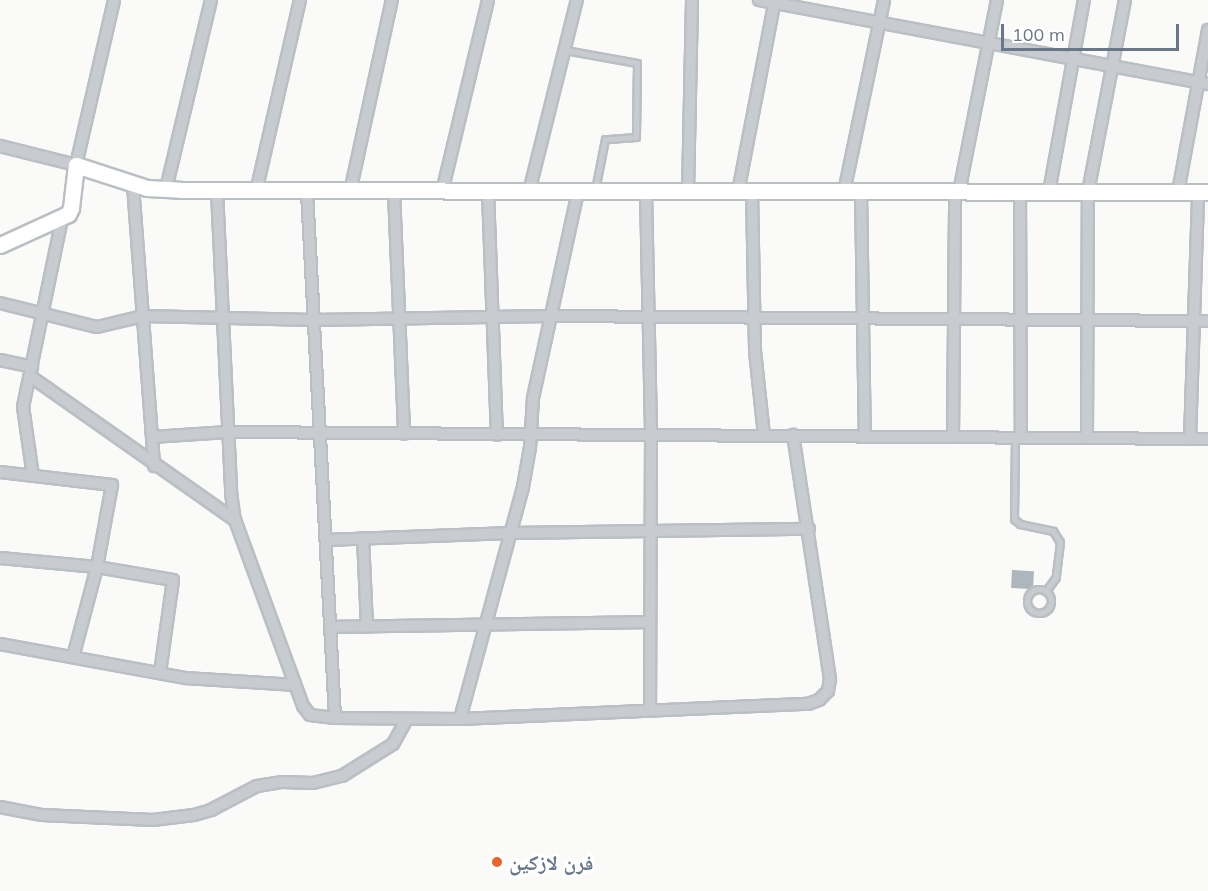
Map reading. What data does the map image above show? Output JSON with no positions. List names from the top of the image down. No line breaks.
{"places":["فرن لازكين"],"scale_bar":"100 m"}
